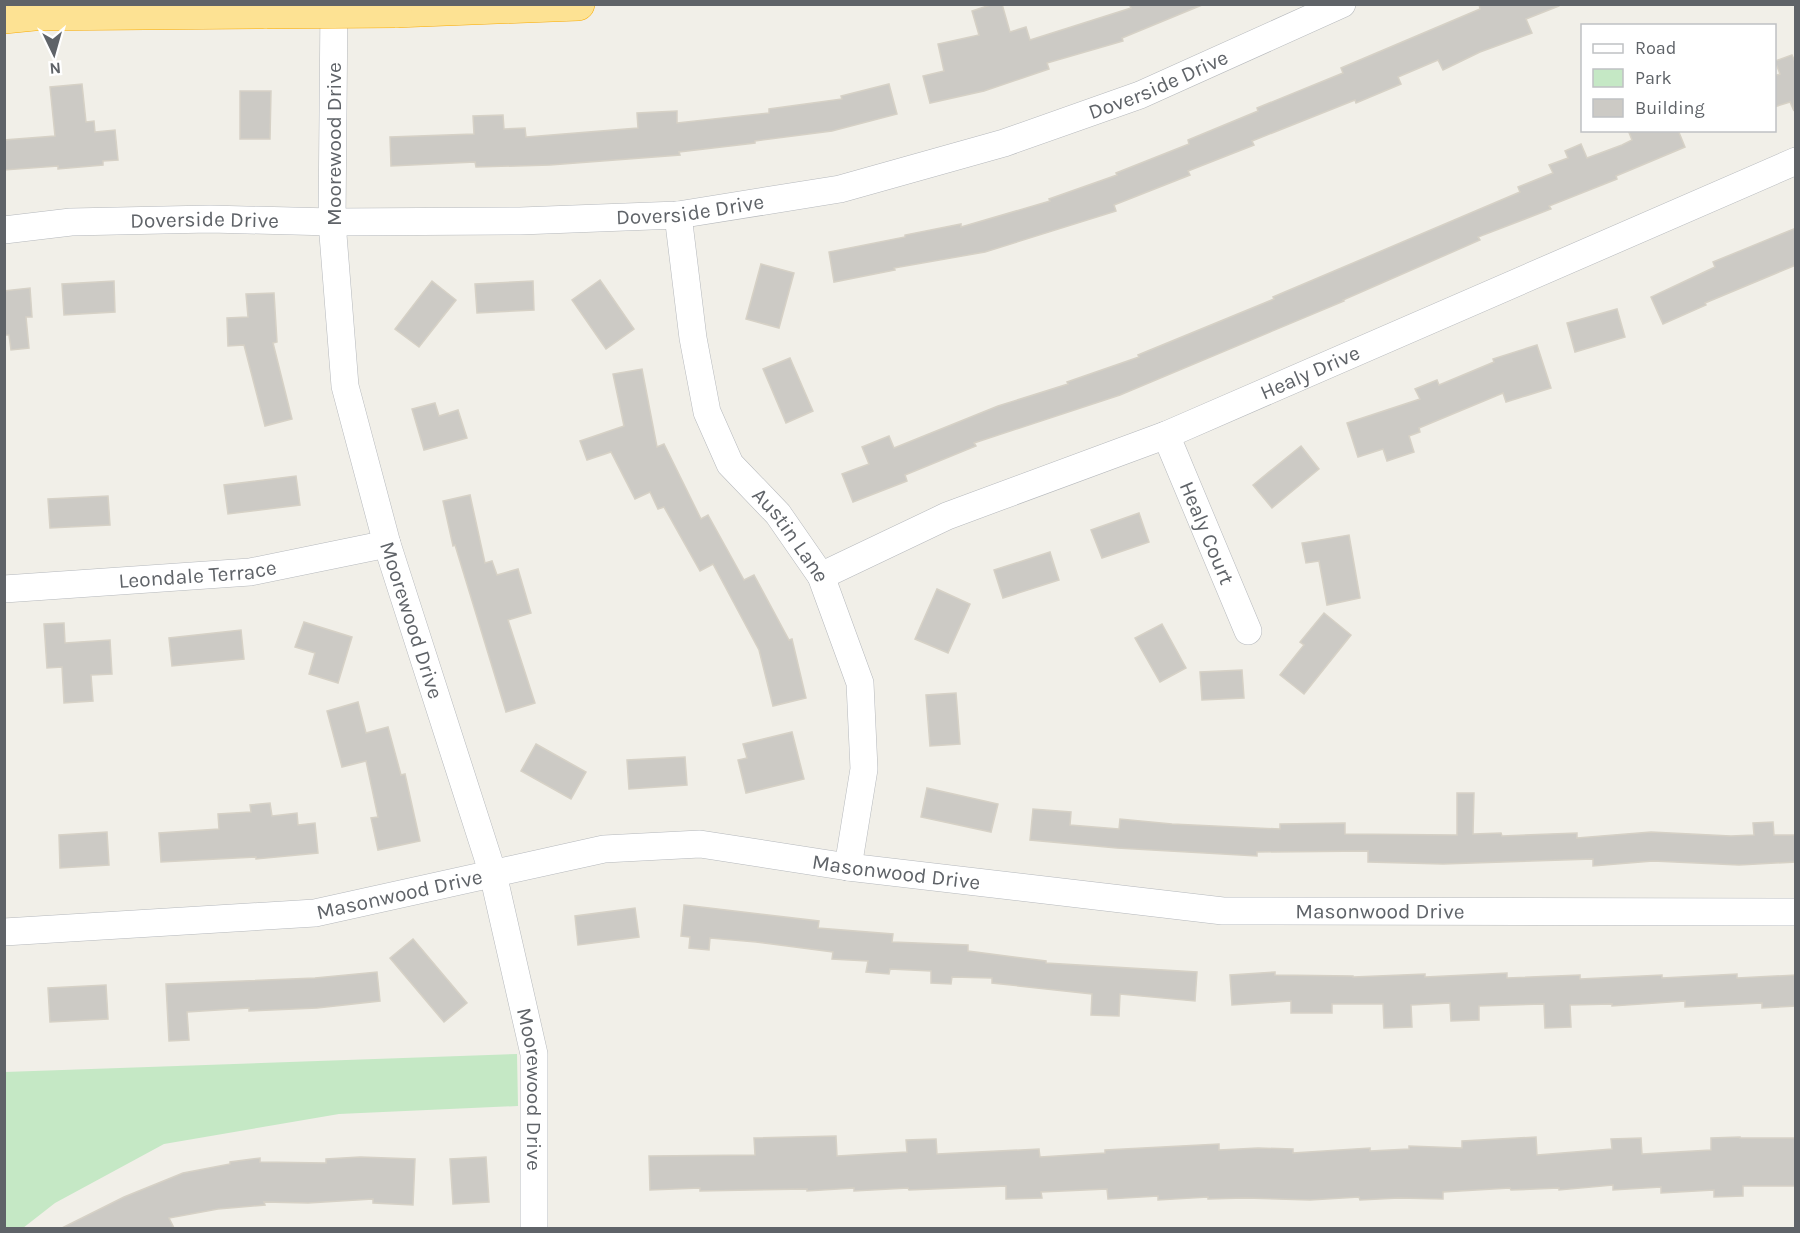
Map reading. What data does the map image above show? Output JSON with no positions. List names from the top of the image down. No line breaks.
{"streets":{"street":["Doverside Drive","Moorewood Drive","Healy Drive","Healy Court","Austin Lane","Leondale Terrace","Masonwood Drive"]},"crossings":[["Doverside Drive","Moorewood Drive"],["Doverside Drive","Austin Lane"],["Moorewood Drive","Leondale Terrace"],["Moorewood Drive","Masonwood Drive"],["Healy Drive","Healy Court"],["Healy Drive","Austin Lane"],["Austin Lane","Masonwood Drive"]],"legend":["Road","Park","Building"],"north":"bottom"}
